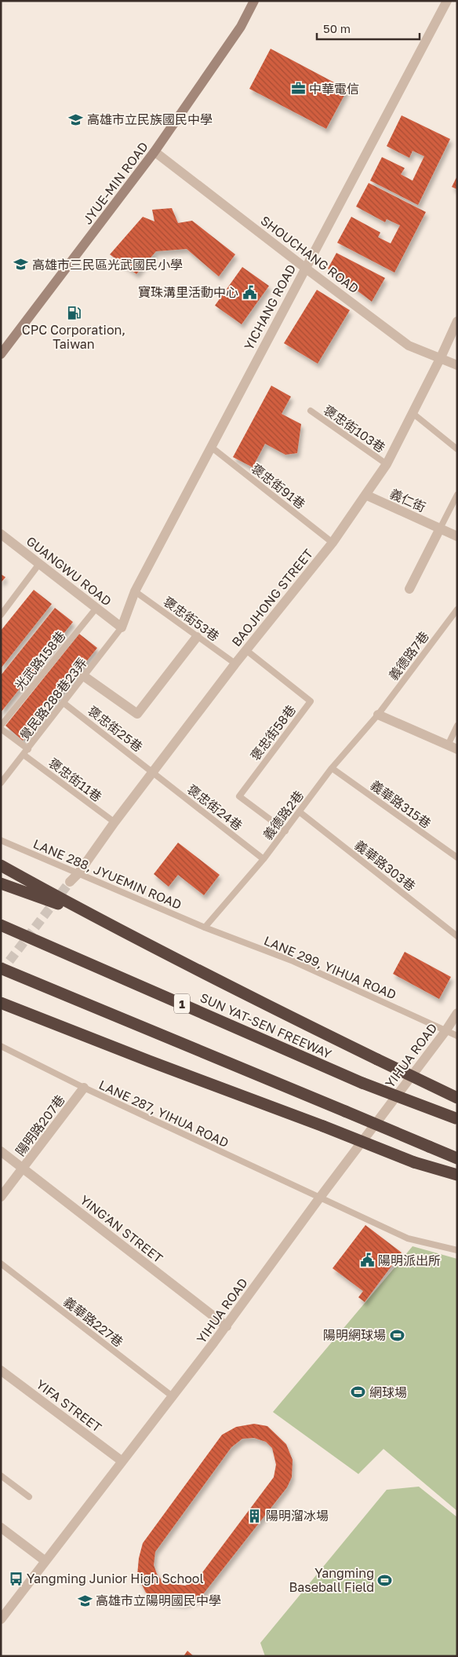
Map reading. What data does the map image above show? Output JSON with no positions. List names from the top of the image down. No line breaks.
{"streets":{"highway":["1","SUN YAT-SEN FREEWAY"],"street":["JYUE-MIN ROAD","SHOUCHANG ROAD","YICHANG ROAD","義仁街","GUANGWU ROAD","BAOJHONG STREET","YIHUA ROAD","陽明路207巷","YING'AN STREET","YIFA STREET"],"lane":["褒忠街103巷","褒忠街91巷","褒忠街53巷","義德路7巷","光武路158巷","覺民路288巷23弄","褒忠街25巷","褒忠街58巷","褒忠街11巷","義華路315巷","褒忠街24巷","義德路2巷","義華路303巷","LANE 288, JYUEMIN ROAD","LANE 299, YIHUA ROAD","LANE 287, YIHUA ROAD","義華路227巷"]},"crossings":[["JYUE-MIN ROAD","SHOUCHANG ROAD"],["SHOUCHANG ROAD","YICHANG ROAD"],["SHOUCHANG ROAD","BAOJHONG STREET"],["YICHANG ROAD","褒忠街91巷"],["YICHANG ROAD","GUANGWU ROAD"],["YICHANG ROAD","褒忠街53巷"],["YICHANG ROAD","覺民路288巷23弄"],["褒忠街103巷","BAOJHONG STREET"],["褒忠街91巷","BAOJHONG STREET"],["義仁街","BAOJHONG STREET"],["GUANGWU ROAD","光武路158巷"],["GUANGWU ROAD","覺民路288巷23弄"],["BAOJHONG STREET","褒忠街53巷"],["BAOJHONG STREET","褒忠街25巷"],["BAOJHONG STREET","褒忠街58巷"],["BAOJHONG STREET","褒忠街11巷"],["BAOJHONG STREET","褒忠街24巷"],["BAOJHONG STREET","LANE 288, JYUEMIN ROAD"],["義德路7巷","義德路2巷"],["覺民路288巷23弄","褒忠街25巷"],["覺民路288巷23弄","褒忠街11巷"],["褒忠街25巷","褒忠街24巷"],["褒忠街58巷","義德路2巷"],["義華路315巷","義德路2巷"],["褒忠街24巷","義德路2巷"],["義德路2巷","義華路303巷"],["義德路2巷","LANE 288, JYUEMIN ROAD"],["義德路2巷","LANE 299, YIHUA ROAD"],["LANE 288, JYUEMIN ROAD","LANE 299, YIHUA ROAD"],["LANE 299, YIHUA ROAD","YIHUA ROAD"],["YIHUA ROAD","LANE 287, YIHUA ROAD"],["YIHUA ROAD","YING'AN STREET"],["YIHUA ROAD","義華路227巷"],["YIHUA ROAD","YIFA STREET"],["LANE 287, YIHUA ROAD","陽明路207巷"],["陽明路207巷","YING'AN STREET"]],"places":{"office":["中華電信"],"school or university":["高雄市立民族國民中學","高雄市三民區光武國民小學","高雄市立陽明國民中學"],"public building":["寶珠溝里活動中心","陽明派出所"],"fuel station":["CPC Corporation, Taiwan"],"sports":["陽明網球場","網球場","Yangming Baseball Field"],"building":["陽明溜冰場"],"bus stop":["Yangming Junior High School"]},"scale_bar":"50 m"}
